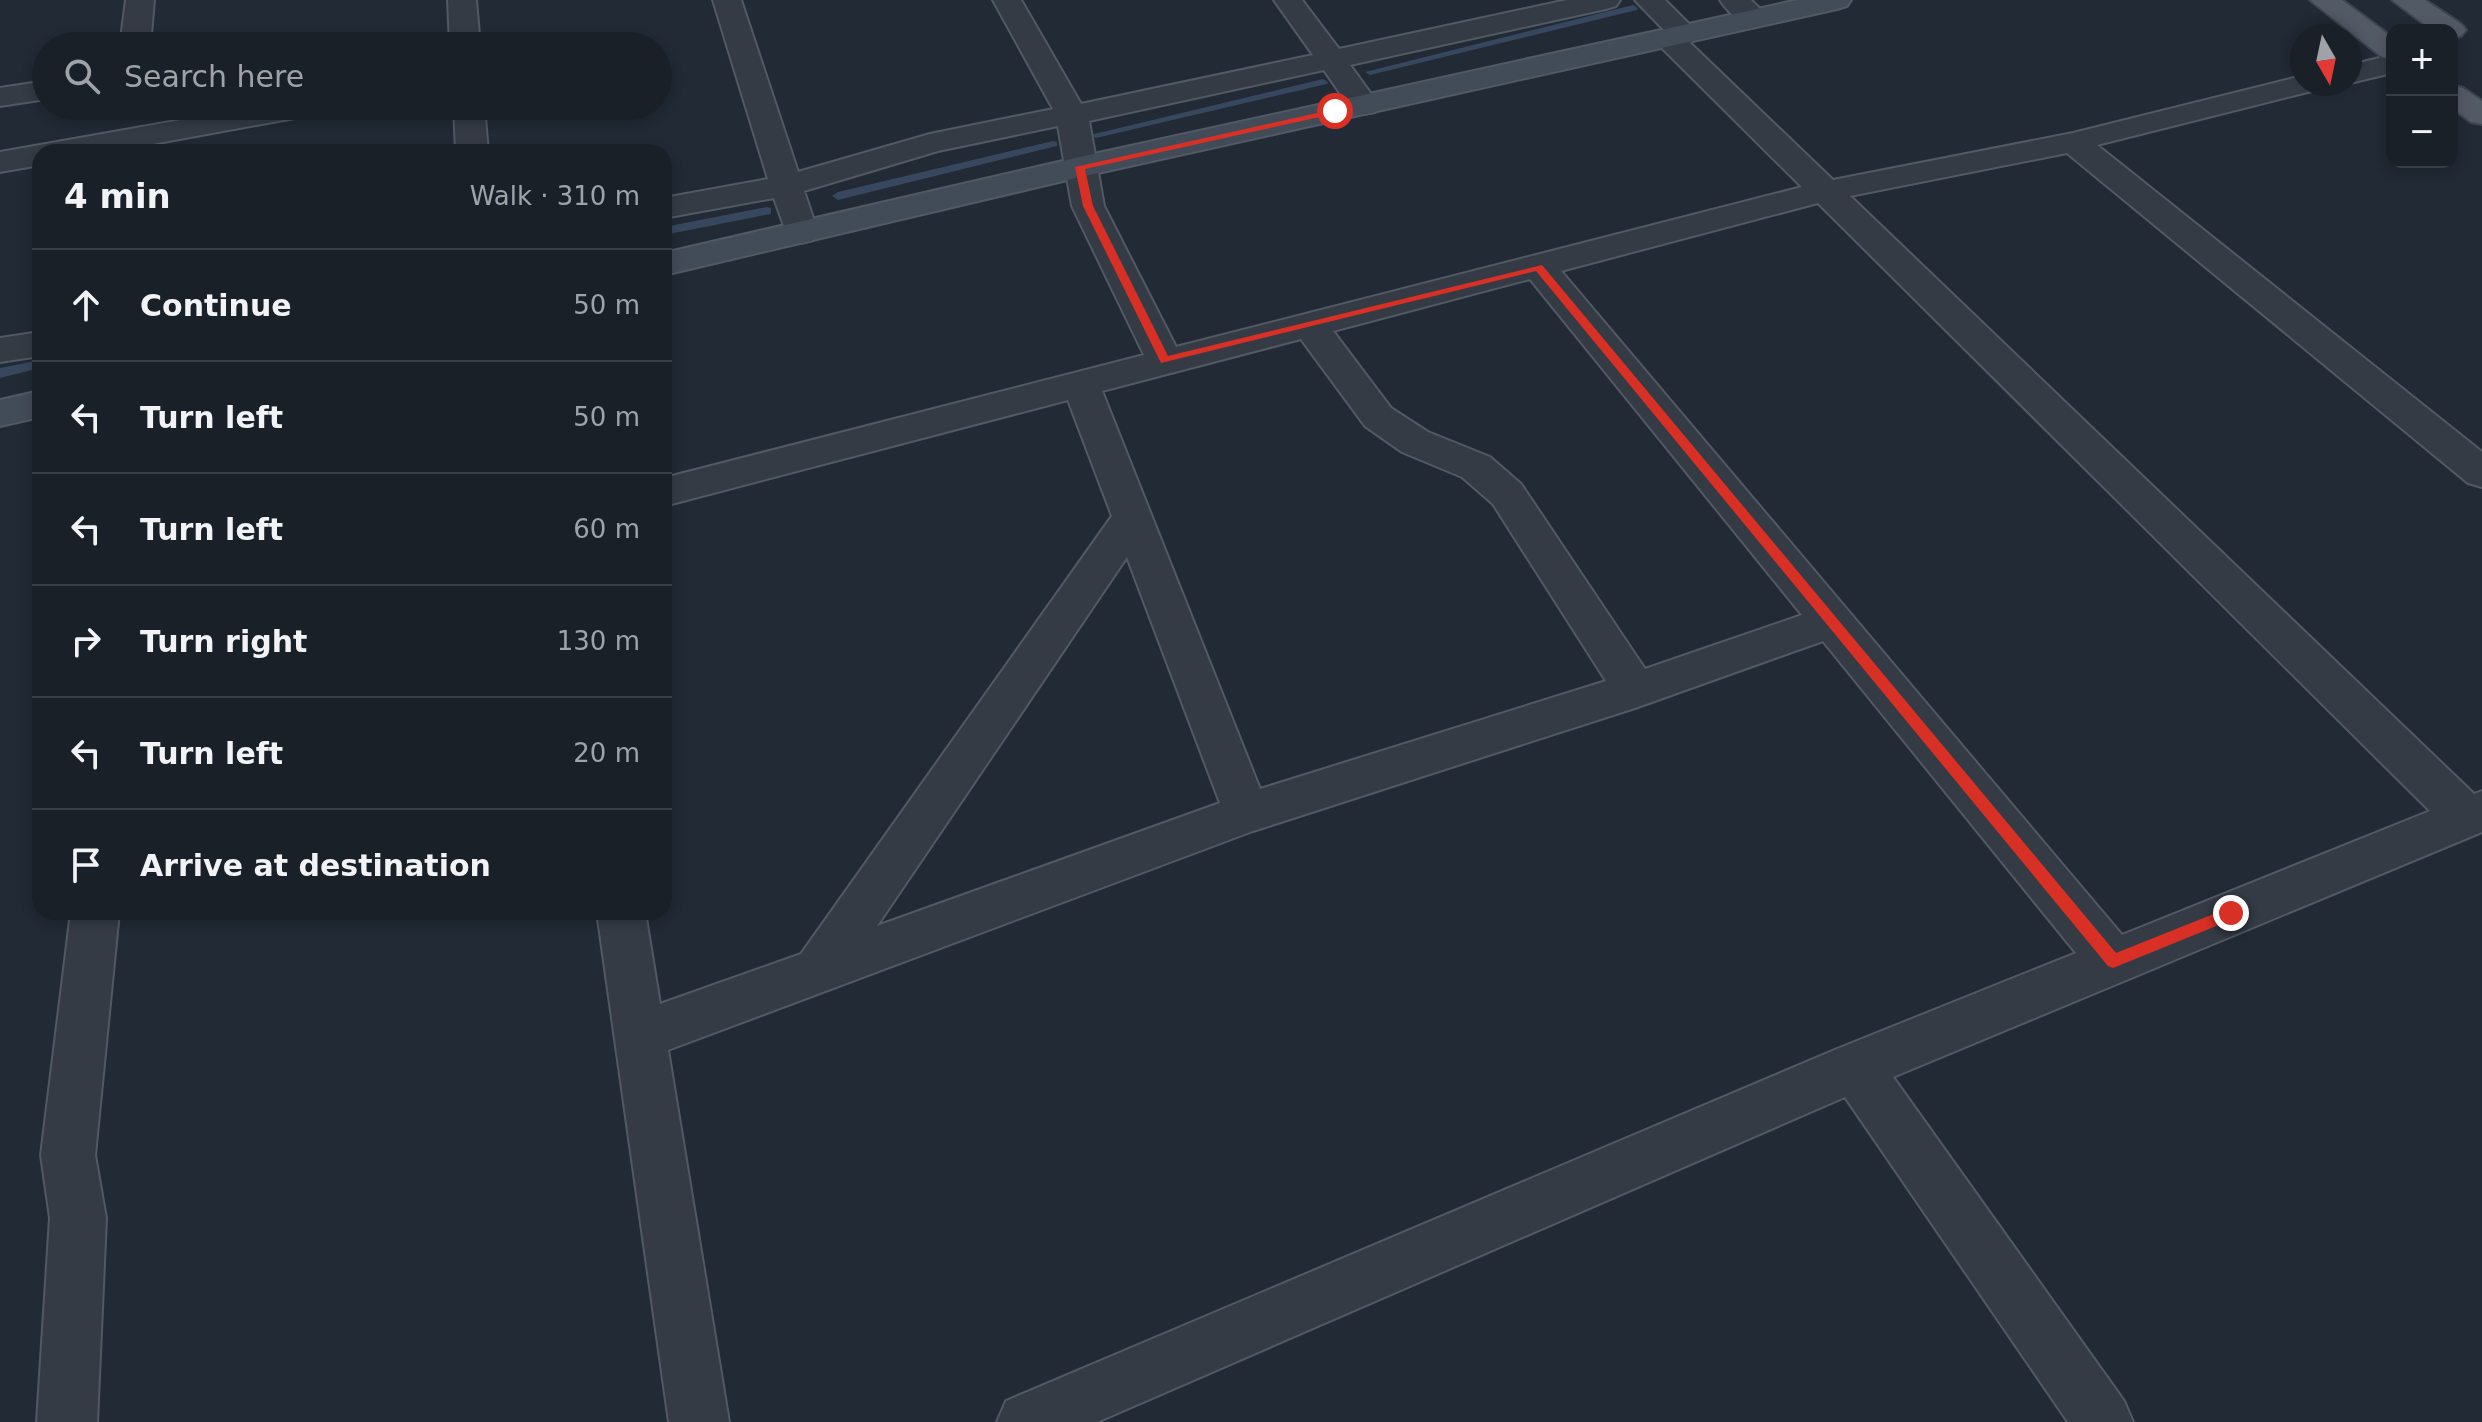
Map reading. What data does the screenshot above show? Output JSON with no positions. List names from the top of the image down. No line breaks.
{"north":"bottom","page":{"map_buttons":["+","−"],"search":"Search here","heading":["4 min","Walk · 310 m"],"list":[["Continue","50 m"],["Turn left","50 m"],["Turn left","60 m"],["Turn right","130 m"],["Turn left","20 m"],"Arrive at destination"]}}
